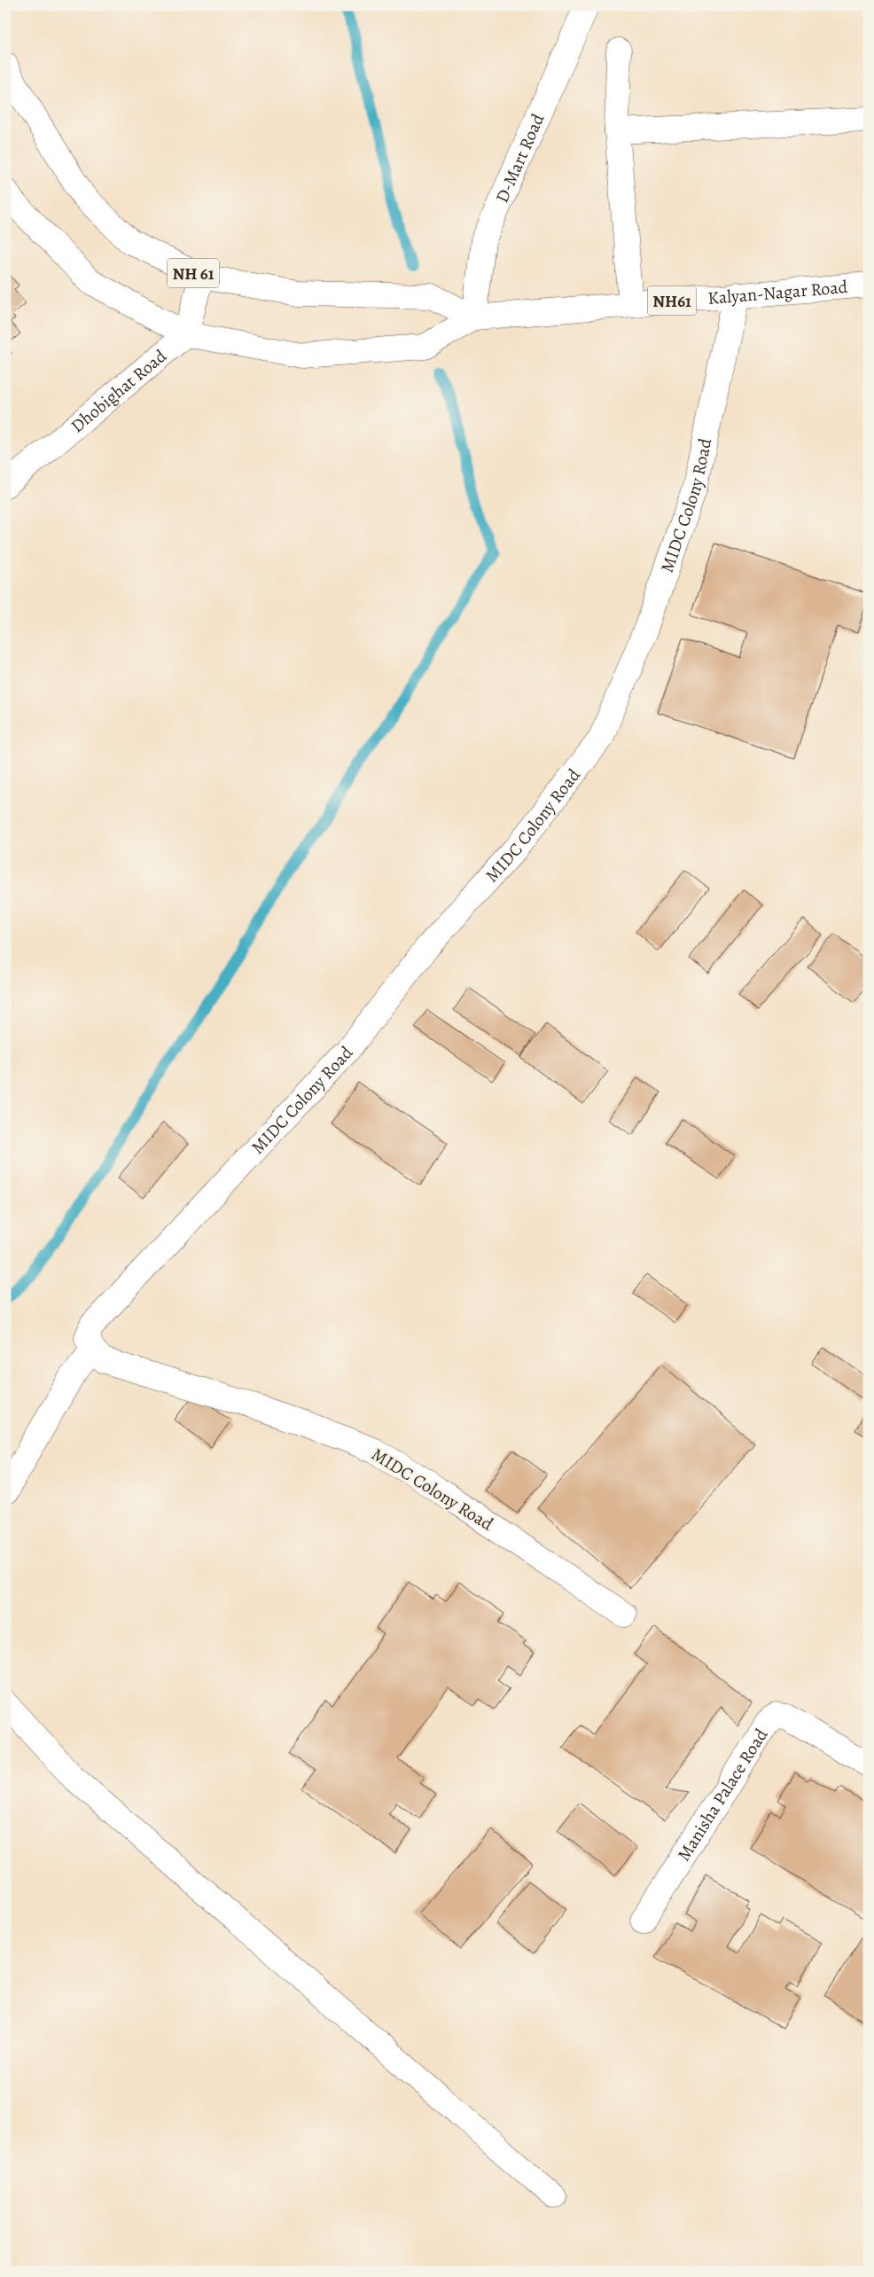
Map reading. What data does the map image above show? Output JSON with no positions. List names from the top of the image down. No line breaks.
{"streets":{"main road":["D-Mart Road","NH 61","Kalyan-Nagar Road","NH61","Dhobighat Road","MIDC Colony Road","Manisha Palace Road"]},"crossings":[["D-Mart Road","NH 61"],["D-Mart Road","Kalyan-Nagar Road"],["NH 61","Kalyan-Nagar Road"],["Kalyan-Nagar Road","MIDC Colony Road"]]}
